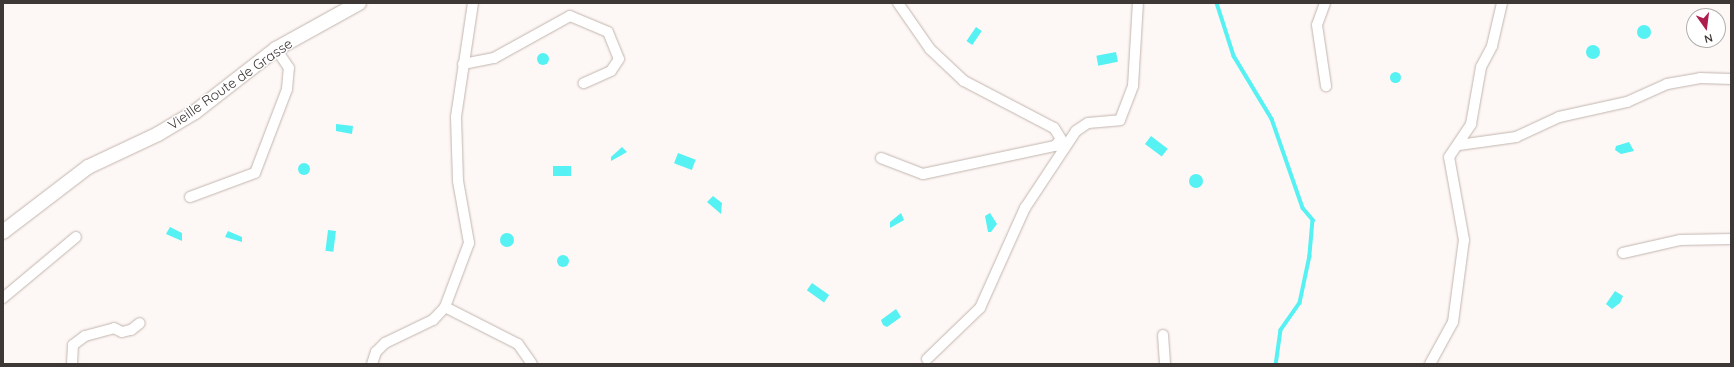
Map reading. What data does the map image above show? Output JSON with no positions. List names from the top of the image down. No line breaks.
{"streets":{"street":["Vieille Route de Grasse"]},"north":"bottom"}
